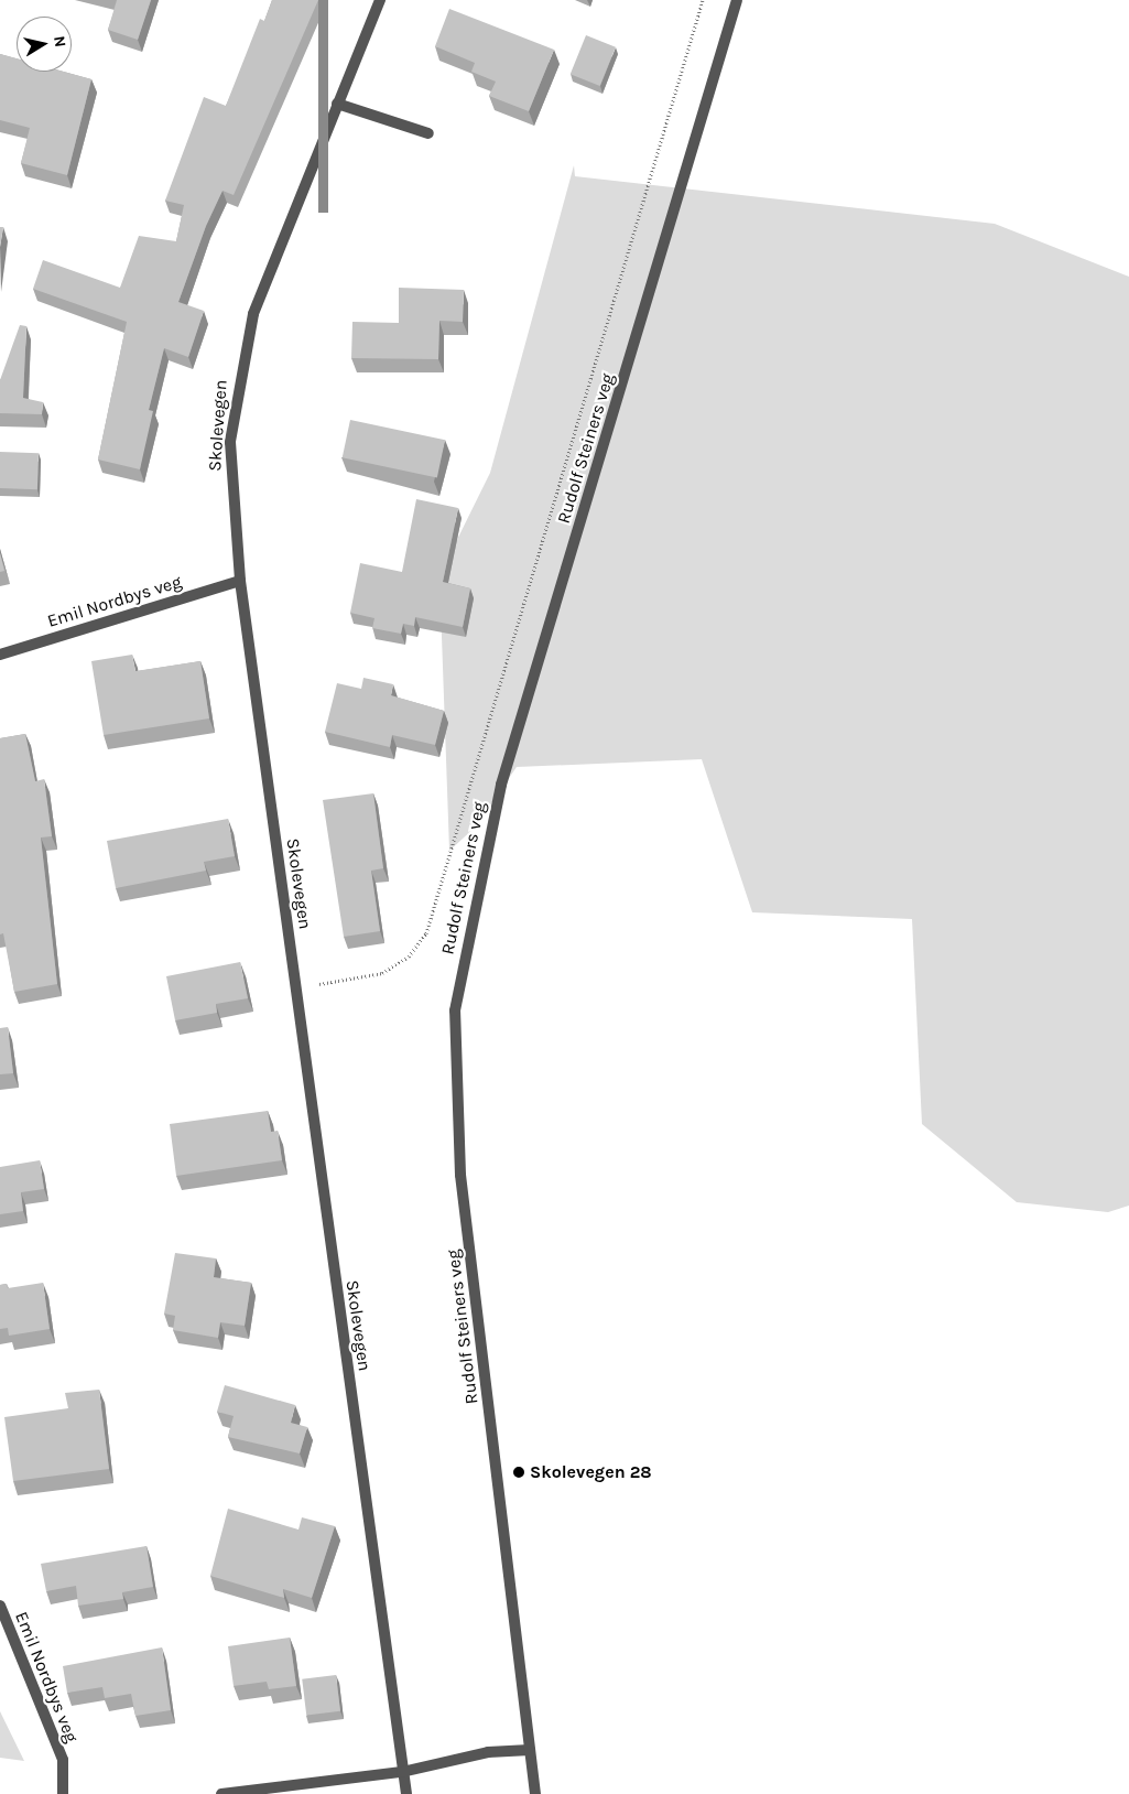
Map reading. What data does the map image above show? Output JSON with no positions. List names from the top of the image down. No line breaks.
{"streets":{"street":["Skolevegen","Rudolf Steiners veg","Emil Nordbys veg"]},"crossings":[["Skolevegen","Emil Nordbys veg"]],"places":["Skolevegen 28"],"north":"right"}
